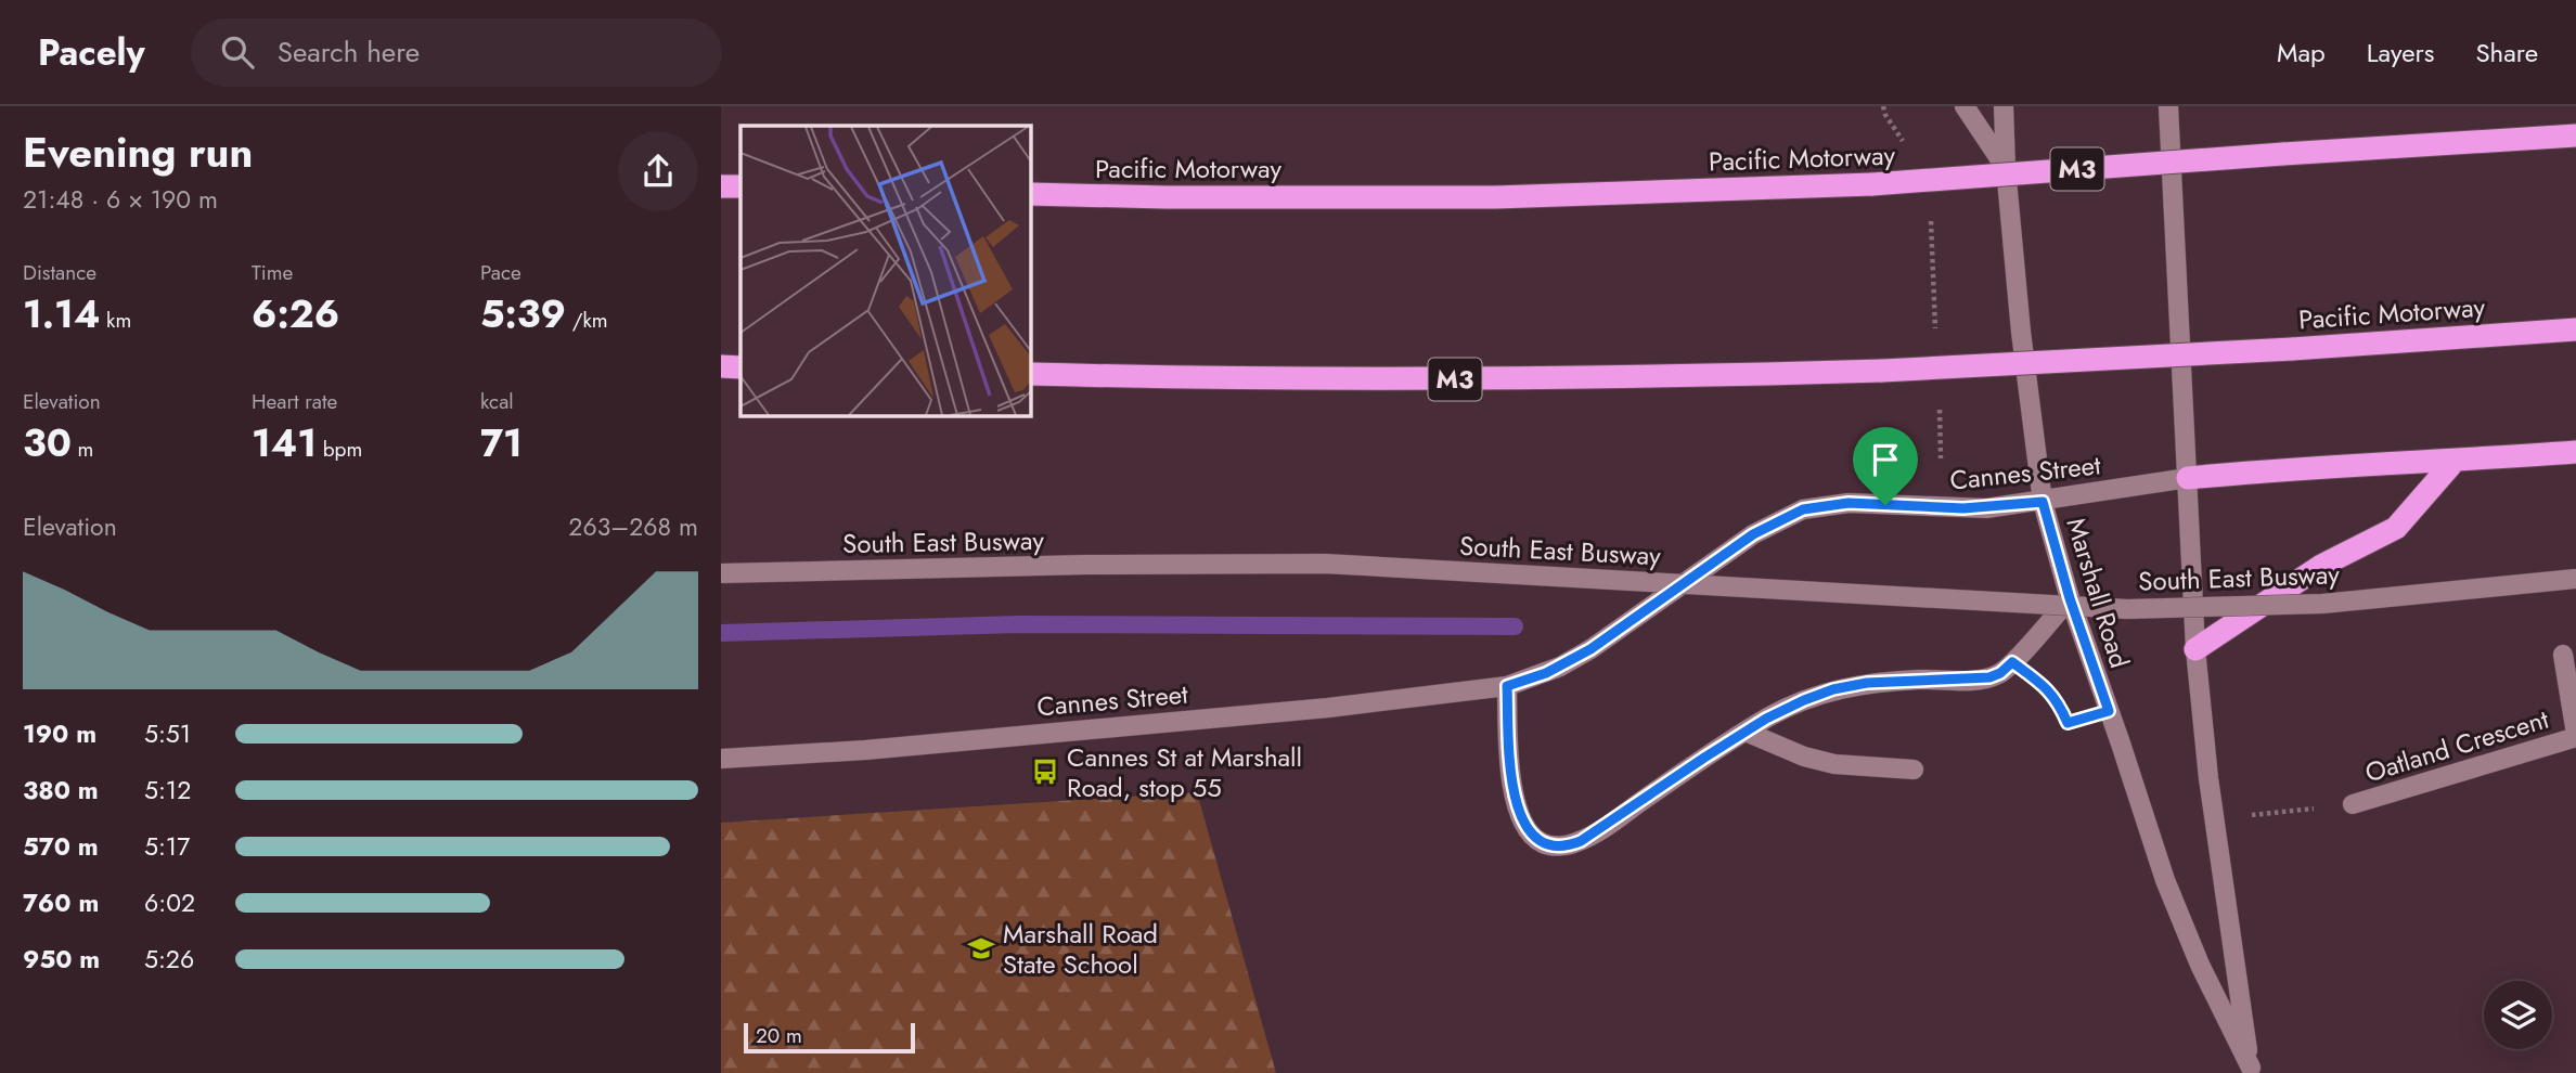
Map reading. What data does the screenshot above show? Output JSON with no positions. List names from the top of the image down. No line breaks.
{"streets":{"highway":["Pacific Motorway","M3"],"street":["Cannes Street","South East Busway","Marshall Road","Oatland Crescent"]},"crossings":[["Cannes Street","Marshall Road"]],"places":{"bus stop":["Cannes St at Marshall Road, stop 55"],"school or university":["Marshall Road State School"]},"scale_bar":"20 m","page":{"header":"Pacely","search":"Search here","nav":["Map","Layers","Share"],"heading":["Evening run","21:48 · 6 × 190 m"],"stats":[["Distance","1.14 km"],["Time","6:26"],["Pace","5:39 /km"],["Elevation","30 m"],["Heart rate","141 bpm"],["kcal","71"]],"chart":["Elevation","263–268 m"],"list":[{"name":"190 m","note":"5:51"},{"name":"380 m","note":"5:12"},{"name":"570 m","note":"5:17"},{"name":"760 m","note":"6:02"},{"name":"950 m","note":"5:26"}],"scale":"20 m"}}
